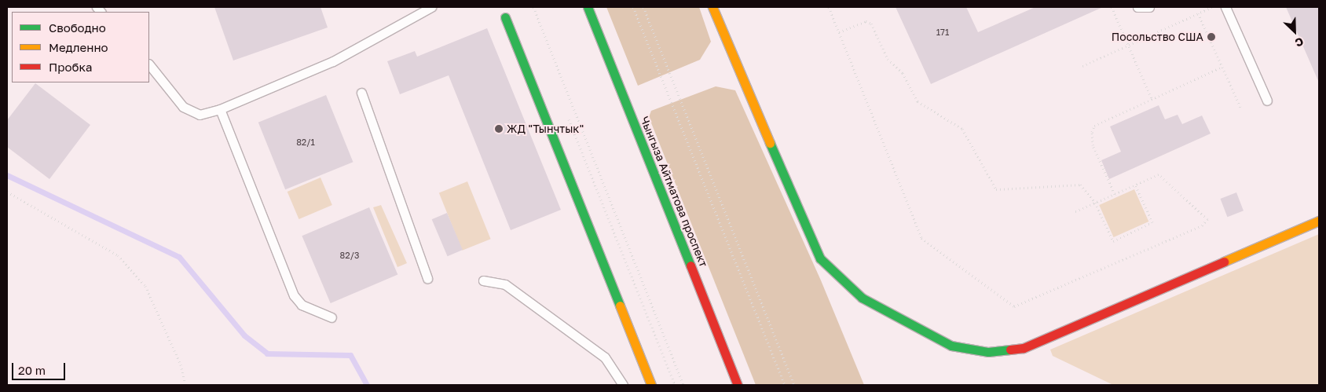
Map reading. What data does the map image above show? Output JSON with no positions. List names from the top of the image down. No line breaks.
{"streets":{"street":["Чынгыза Айтматова проспект"]},"places":["Посольство США","ЖД \"Тынчтык\""],"house_numbers":["171","82/1","82/3"],"legend":["Свободно","Медленно","Пробка"],"scale_bar":"20 m","north":"bottom right"}
